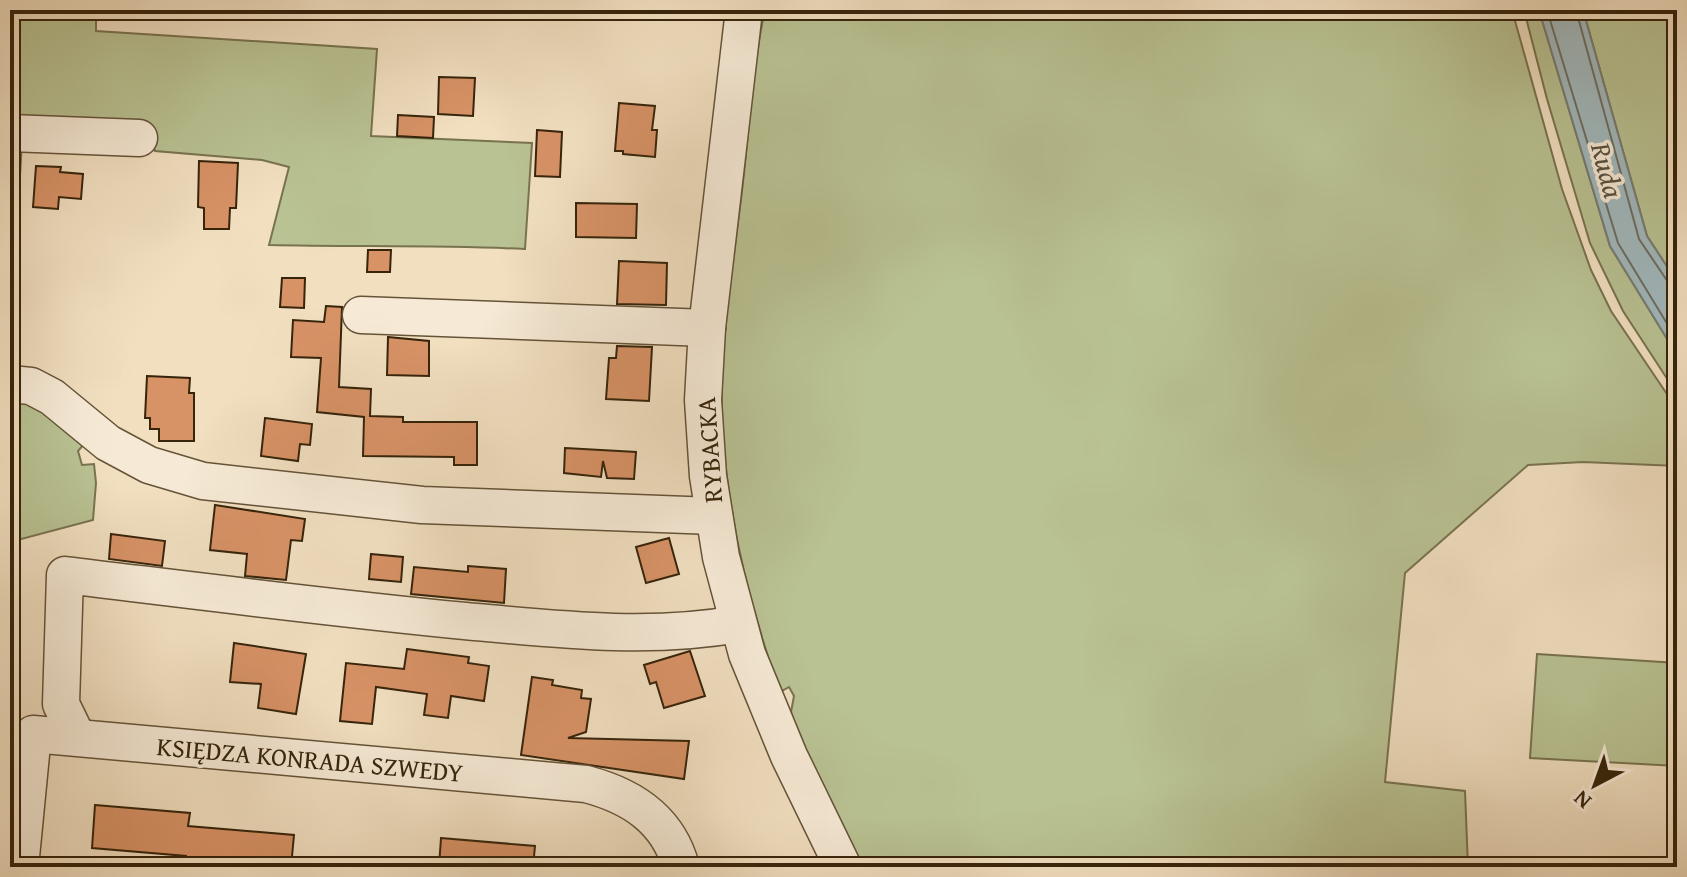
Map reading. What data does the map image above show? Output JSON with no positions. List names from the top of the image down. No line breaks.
{"streets":{"street":["RYBACKA","KSIĘDZA KONRADA SZWEDY"]},"water":["Ruda"],"north":"bottom left"}
